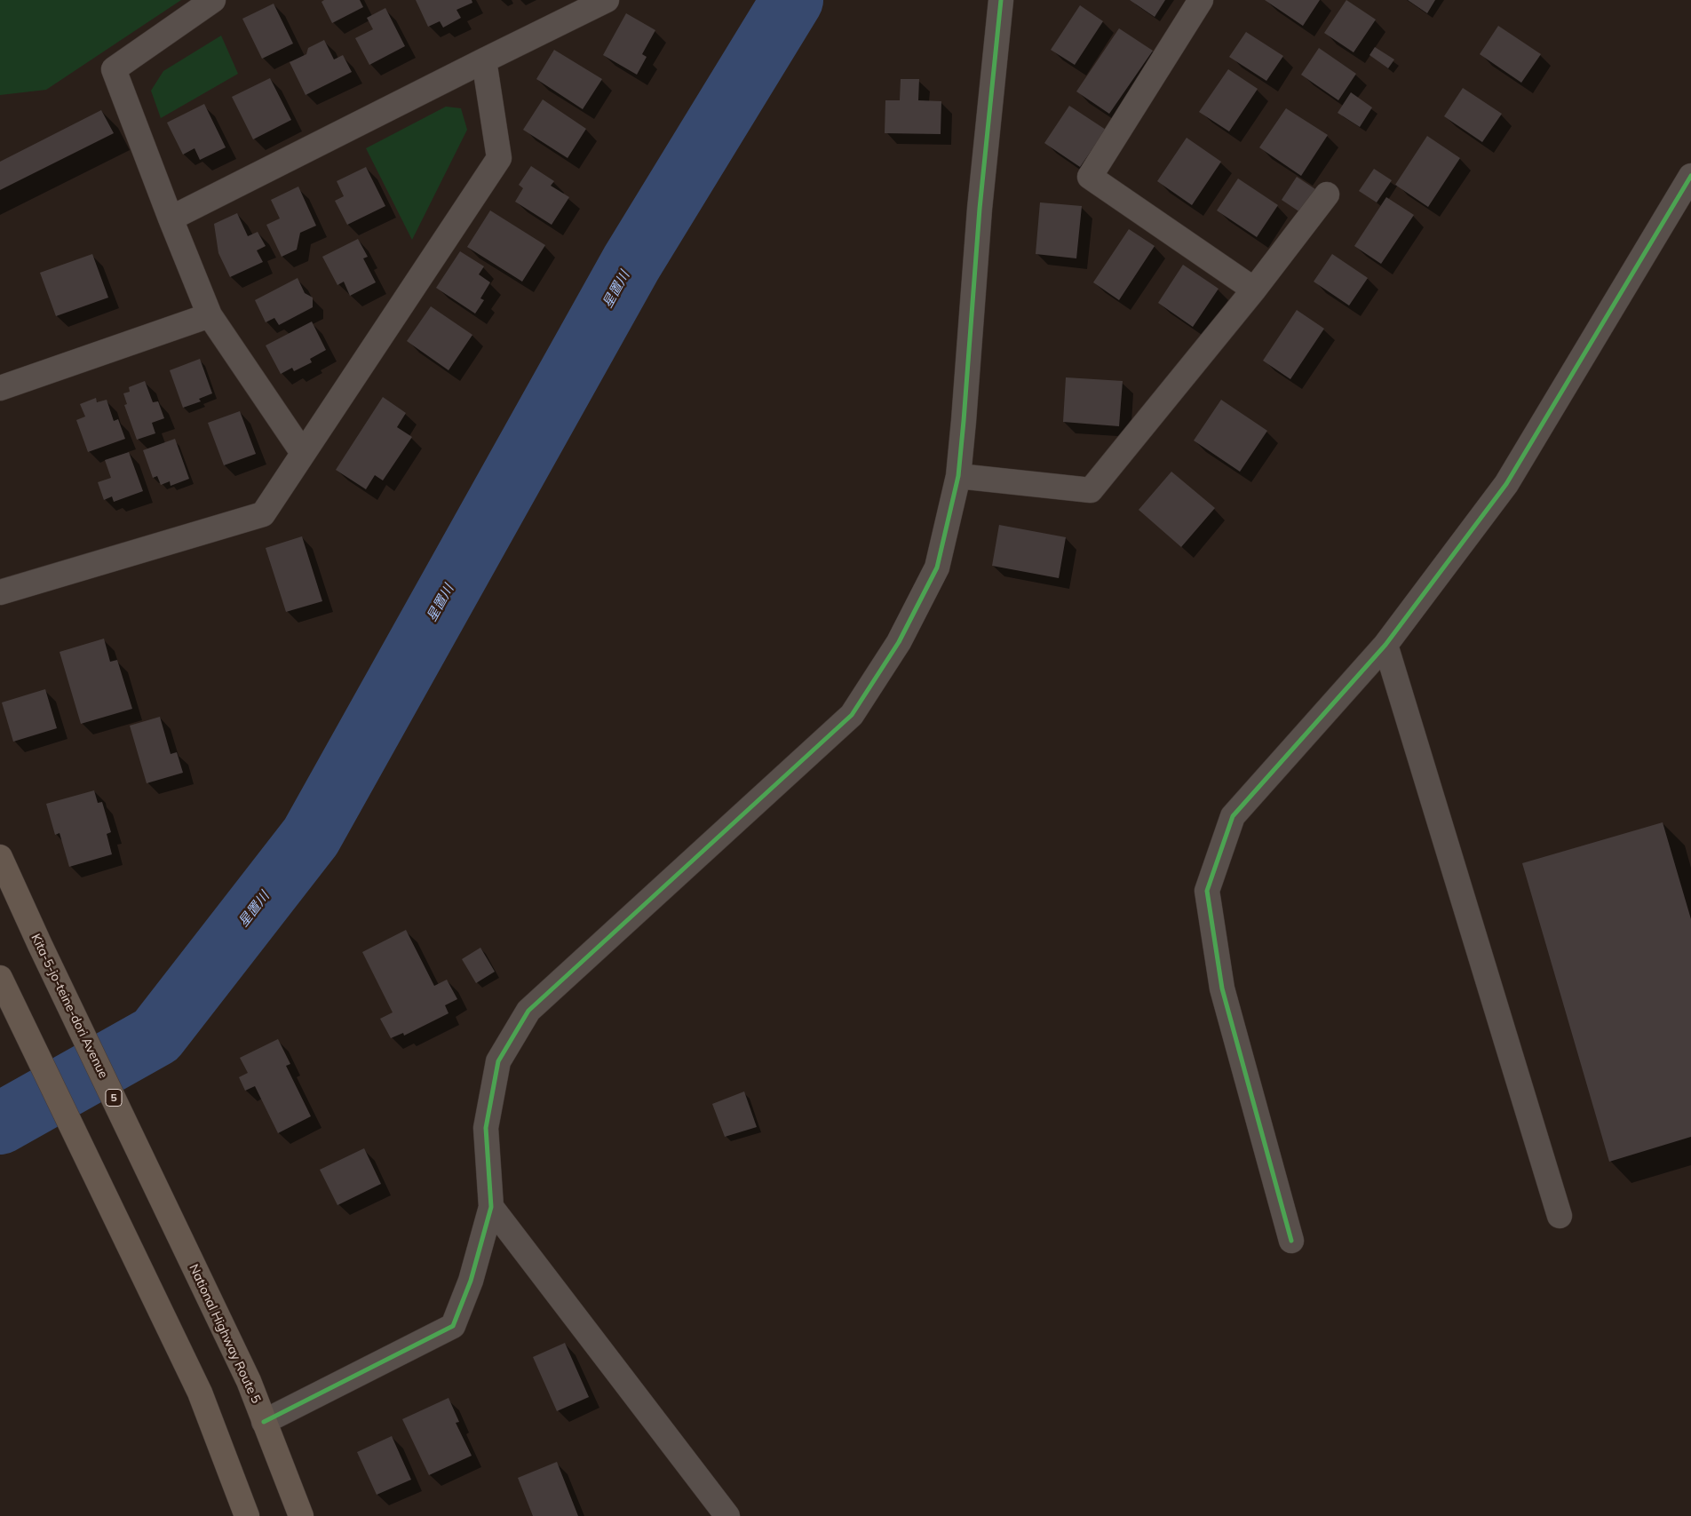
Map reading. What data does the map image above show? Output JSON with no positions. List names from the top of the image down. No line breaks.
{"streets":{"highway":["Kita-5-jo-teine-dori Avenue","5","National Highway Route 5"]},"crossings":[["Kita-5-jo-teine-dori Avenue","National Highway Route 5"]],"water":["星置川"]}
